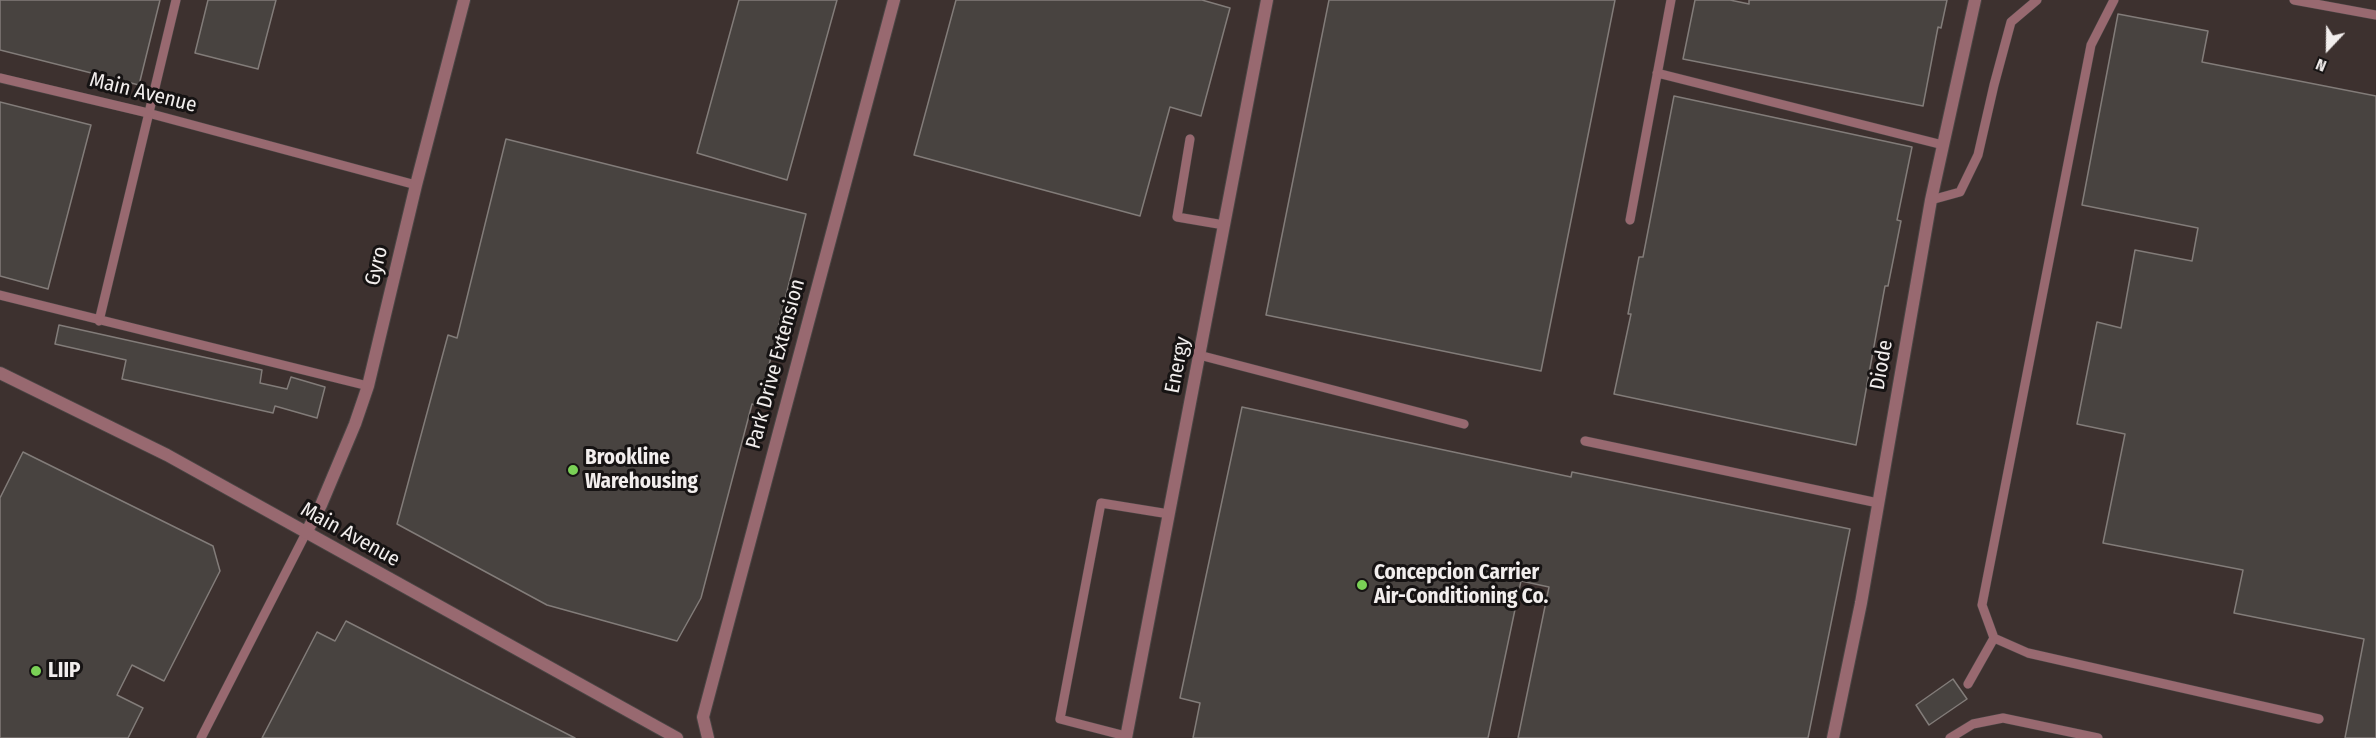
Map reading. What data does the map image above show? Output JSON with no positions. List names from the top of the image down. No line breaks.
{"streets":{"street":["Main Avenue","Gyro","Park Drive Extension","Energy","Diode"]},"crossings":[["Main Avenue","Gyro"]],"places":["Brookline Warehousing","Concepcion Carrier Air-Conditioning Co.","LIIP"],"north":"bottom"}
